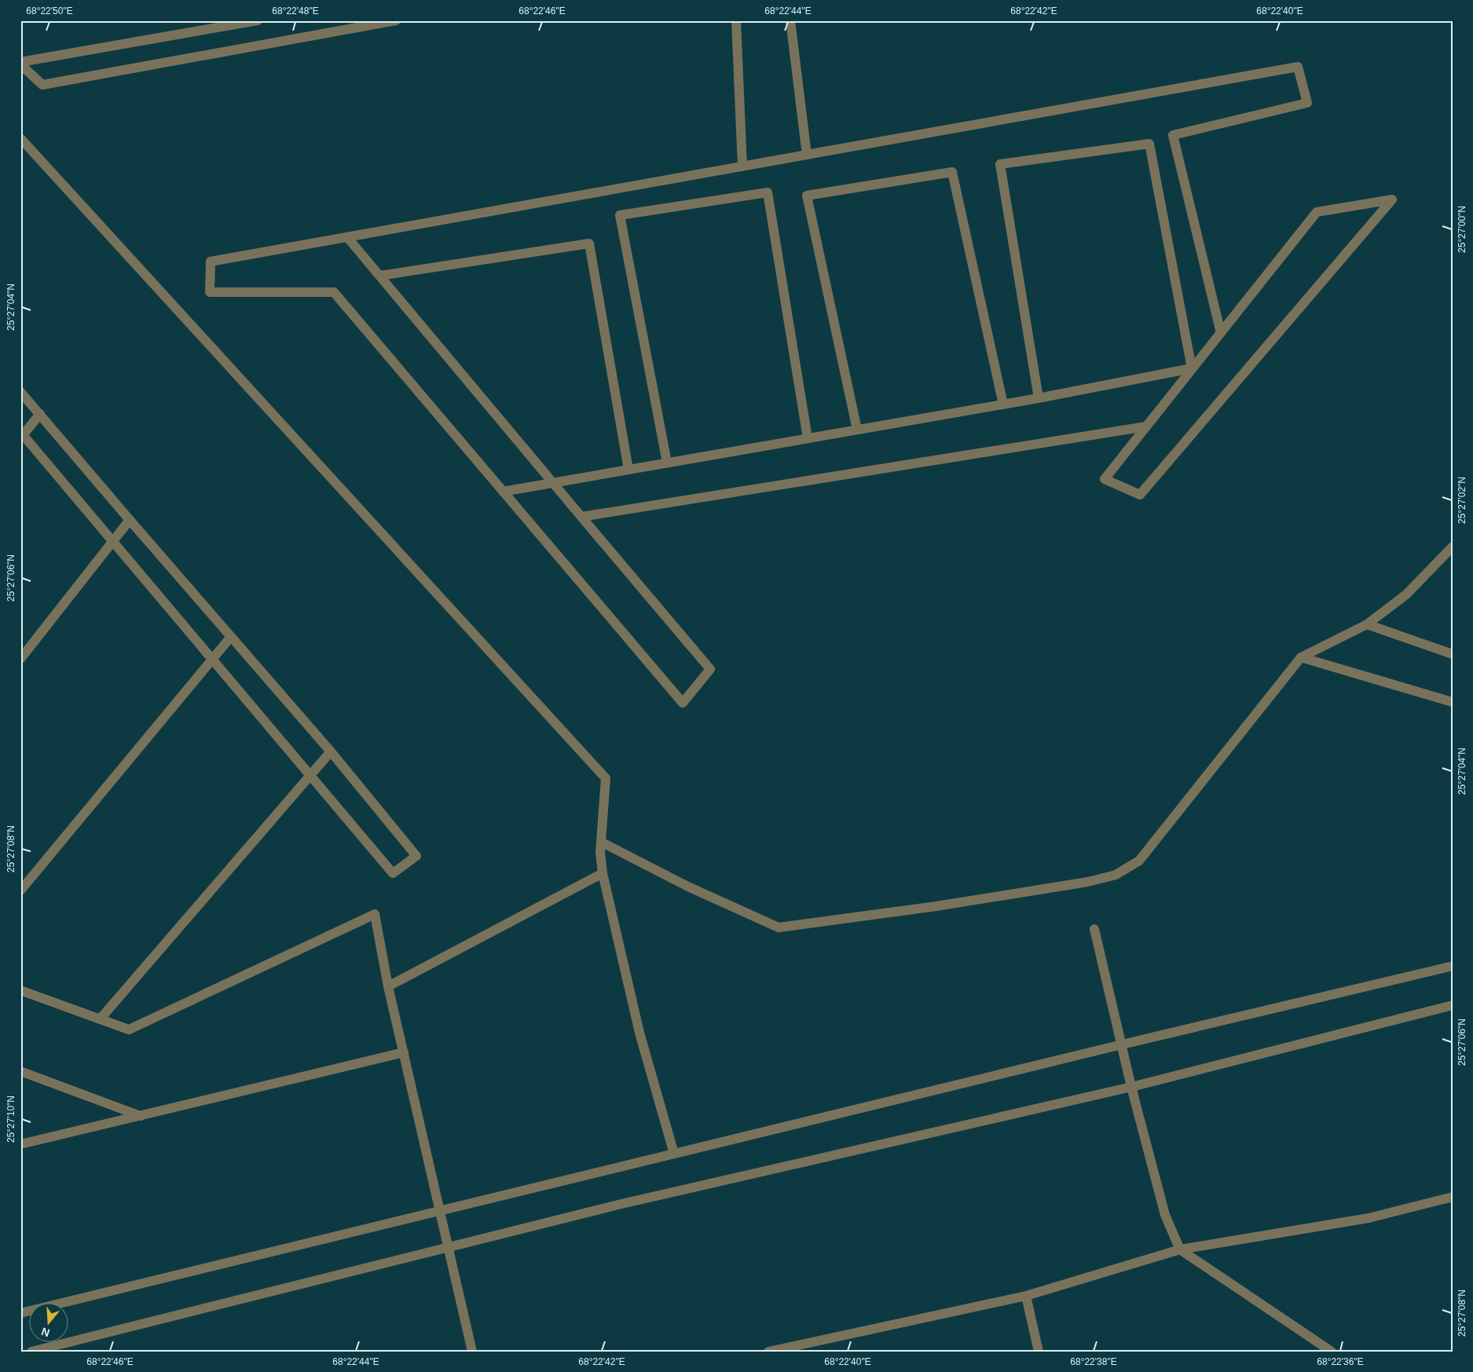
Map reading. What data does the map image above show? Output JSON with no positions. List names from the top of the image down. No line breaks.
{"north":"bottom","coordinates":["68°22'50\"E","68°22'48\"E","68°22'46\"E","68°22'44\"E","68°22'42\"E","68°22'40\"E","25°27'00\"N","25°27'04\"N","25°27'02\"N","25°27'06\"N","25°27'08\"N","25°27'10\"N","68°22'38\"E","68°22'36\"E"]}
